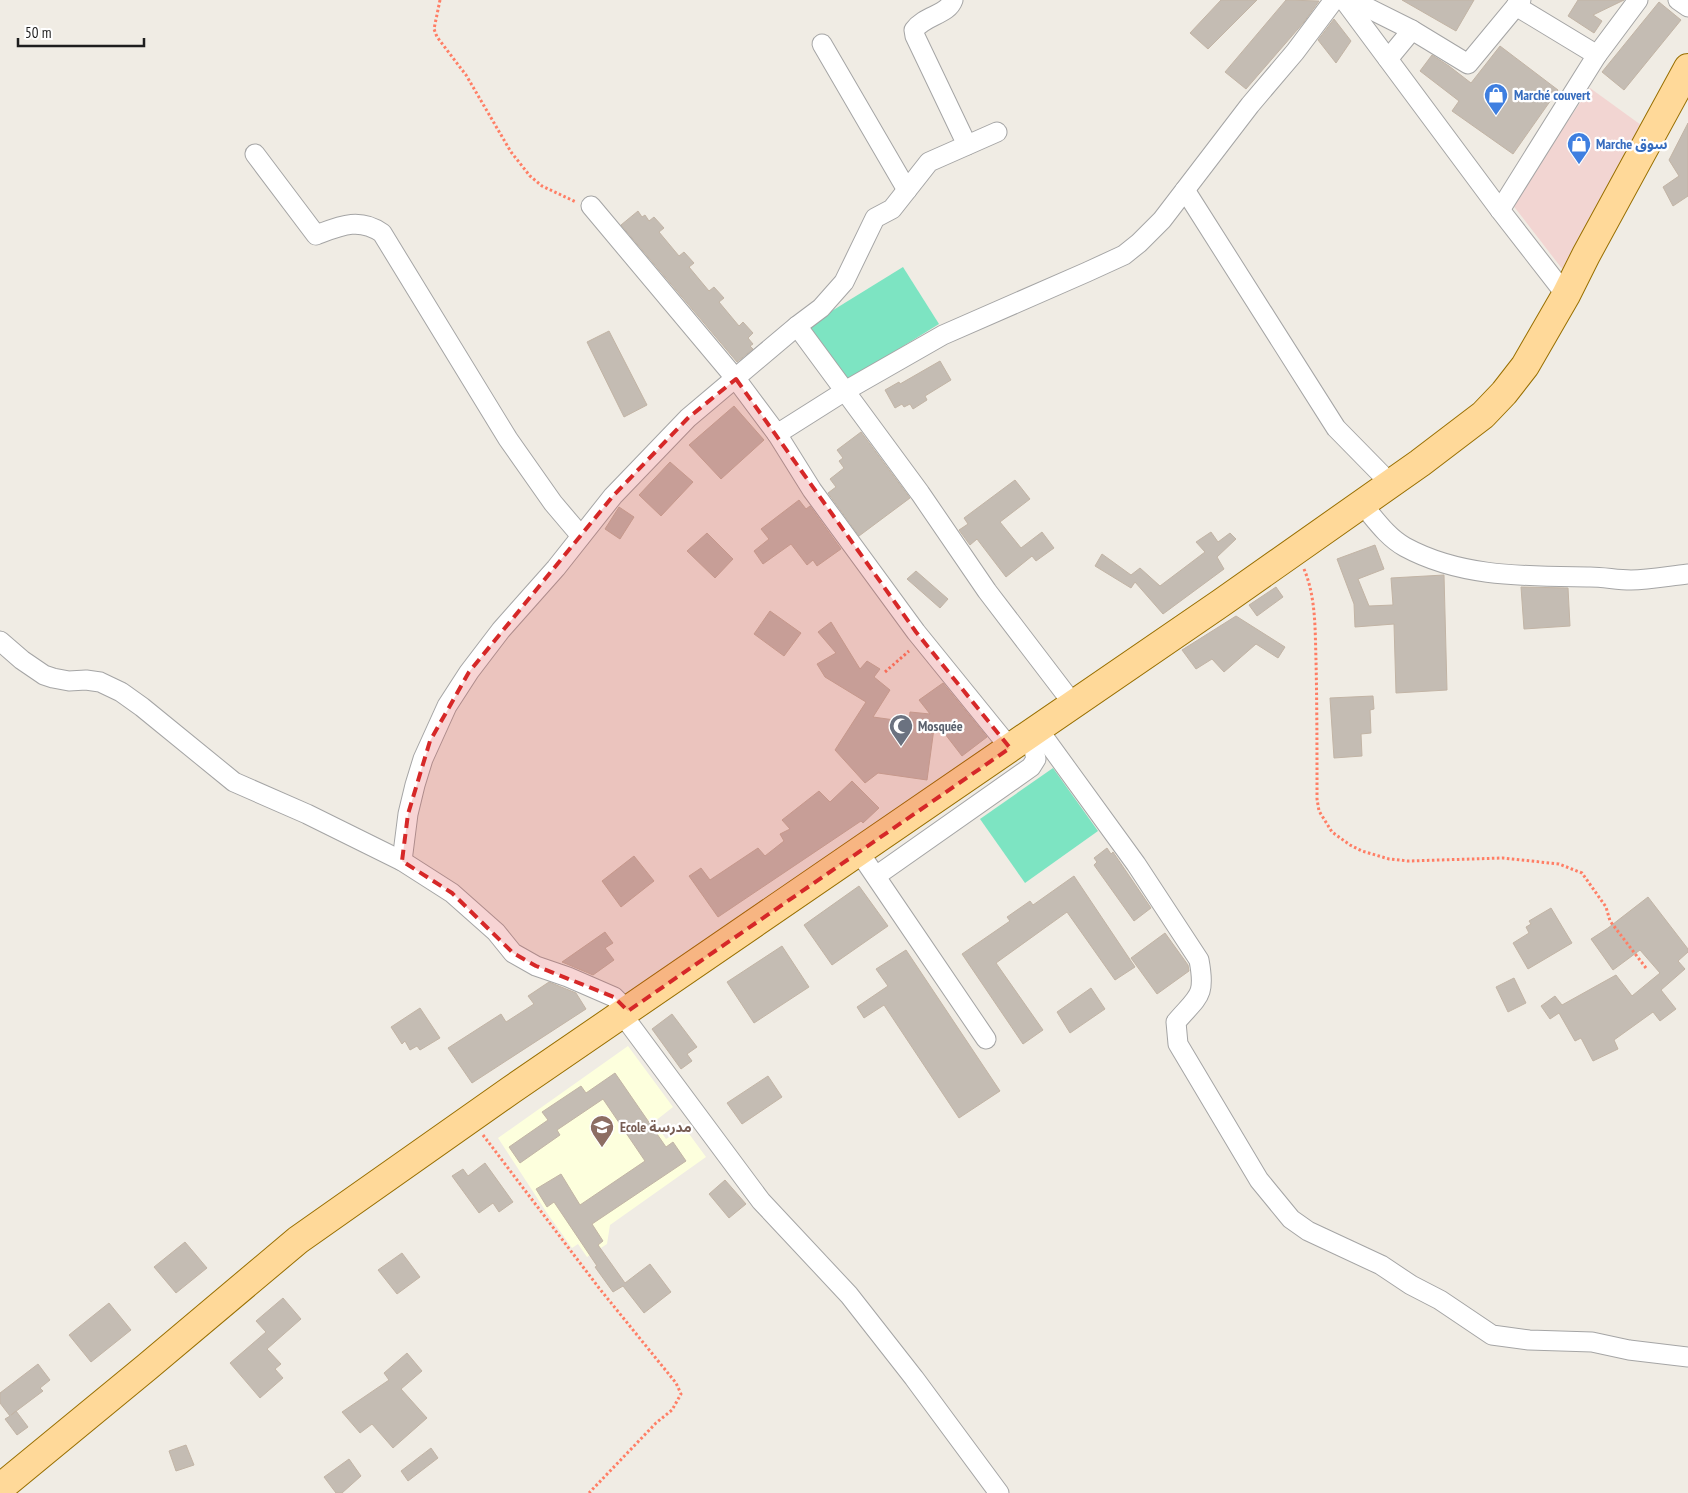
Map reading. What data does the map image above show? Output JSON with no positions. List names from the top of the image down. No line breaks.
{"places":{"shop":["Marché couvert","Marche سوق"],"mosque":["Mosquée"],"school or university":["Ecole مدرسة"]},"scale_bar":"50 m"}
